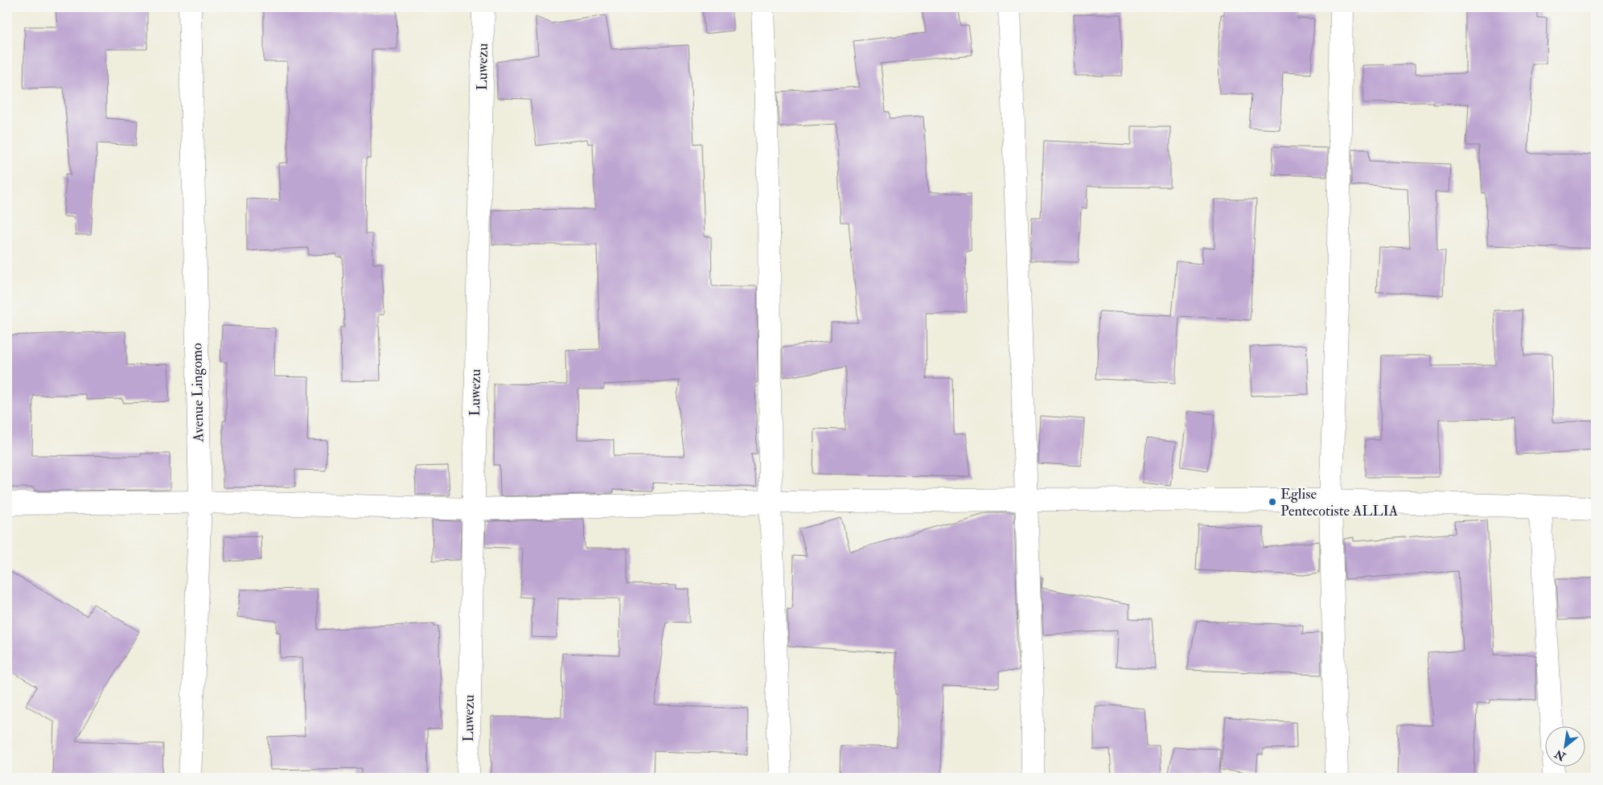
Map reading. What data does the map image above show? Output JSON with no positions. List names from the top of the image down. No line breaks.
{"streets":{"street":["Luwezu","Avenue Lingomo"]},"places":["Eglise Pentecotiste ALLIA"],"north":"bottom left"}
